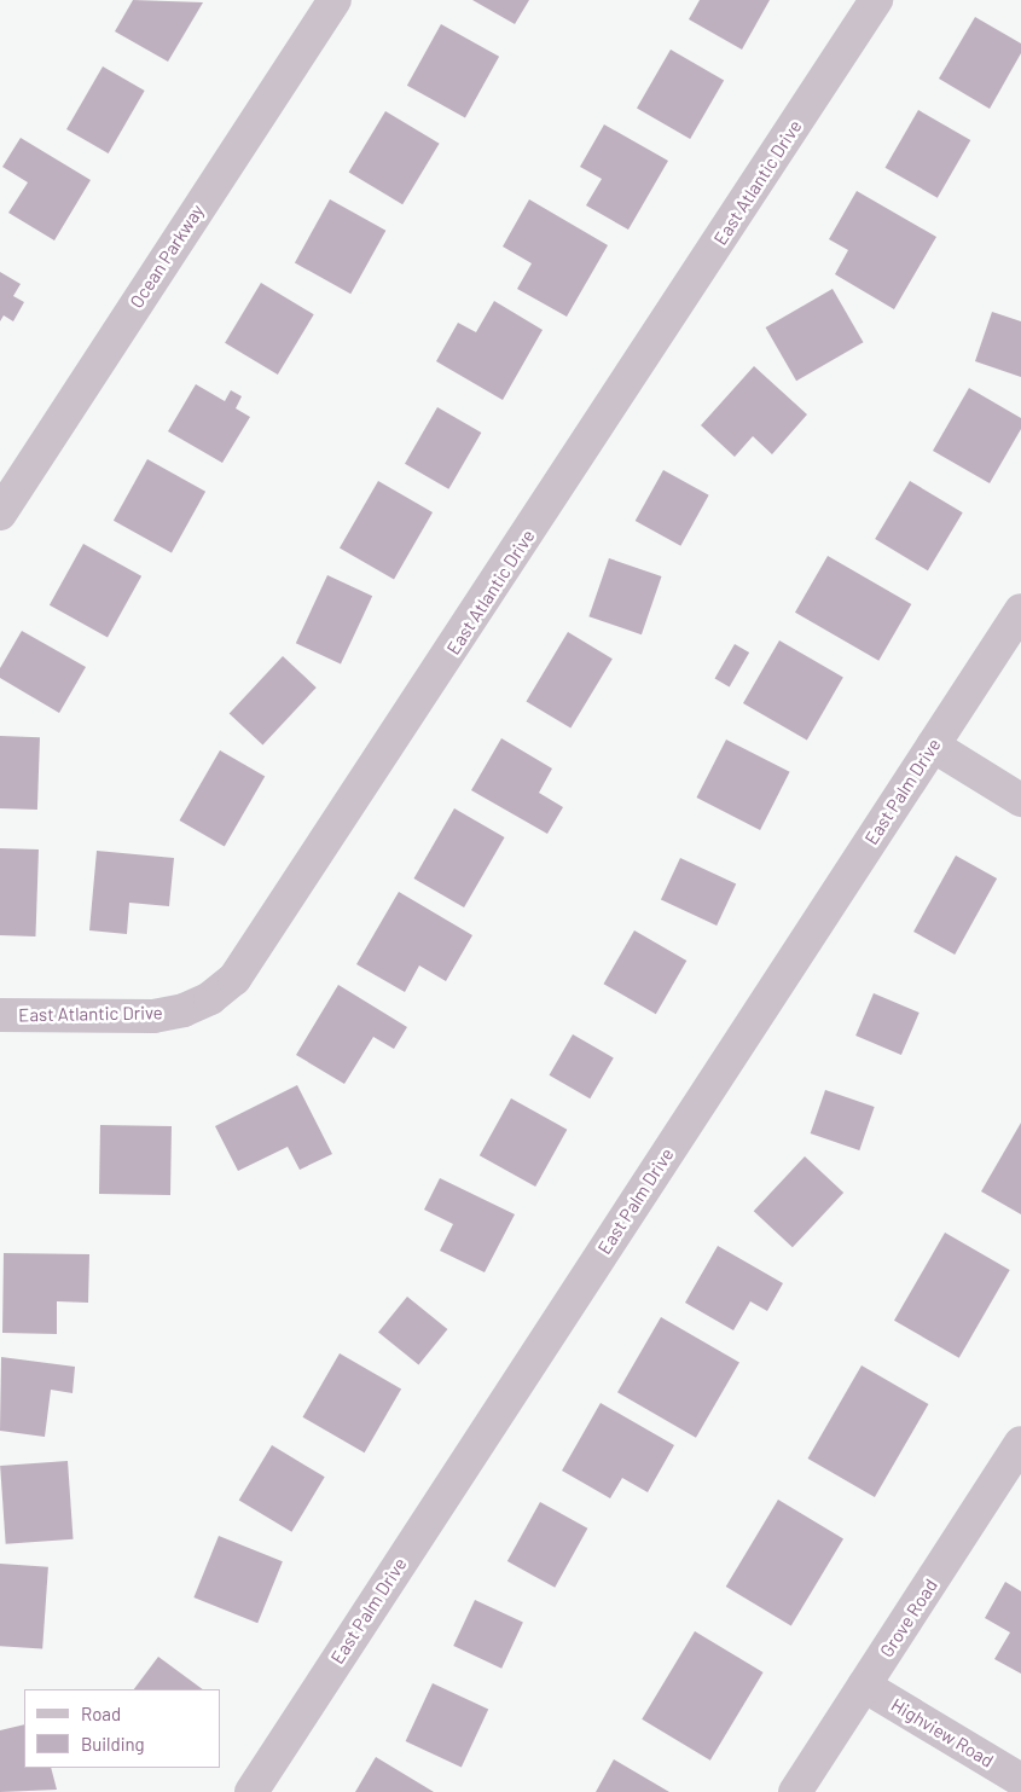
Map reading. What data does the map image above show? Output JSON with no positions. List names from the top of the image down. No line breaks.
{"streets":{"street":["East Atlantic Drive","Ocean Parkway","East Palm Drive","Grove Road","Highview Road"]},"crossings":[["Grove Road","Highview Road"]],"legend":["Road","Building"]}
